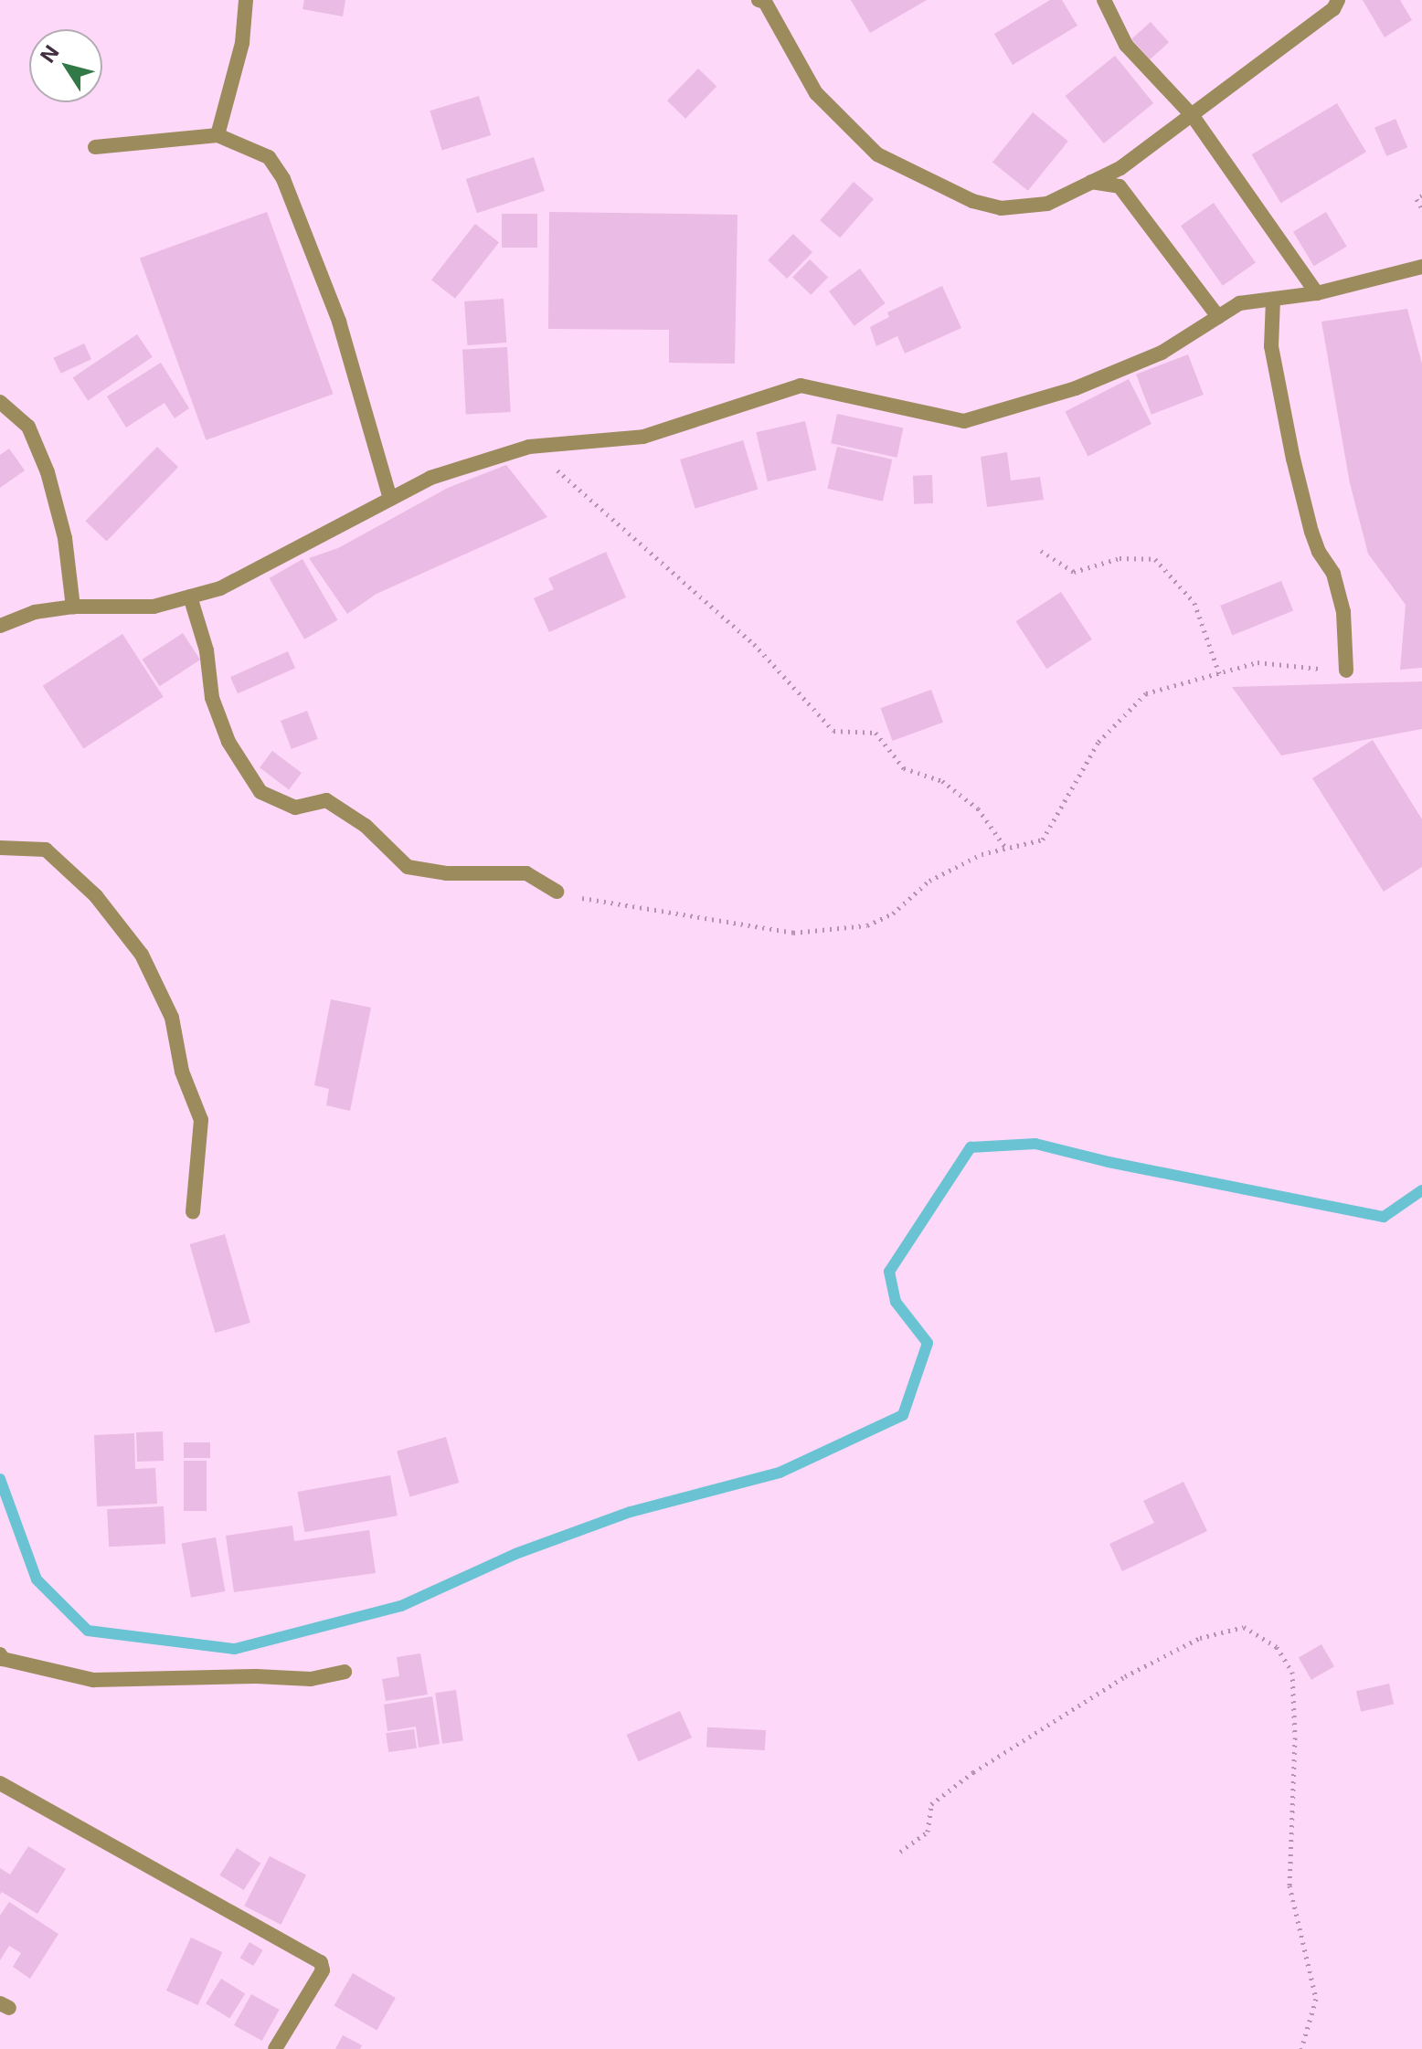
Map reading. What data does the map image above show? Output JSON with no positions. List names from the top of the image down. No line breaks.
{"north":"top left"}
